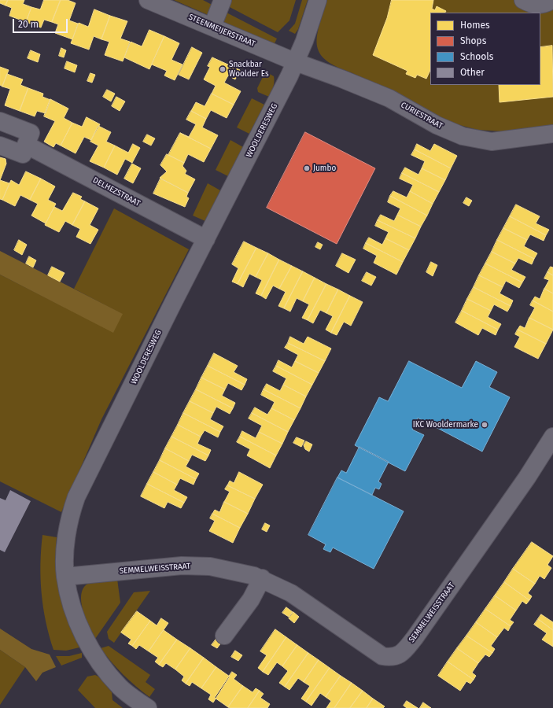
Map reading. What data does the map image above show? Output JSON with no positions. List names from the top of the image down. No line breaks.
{"streets":{"street":["STEENMEIJERSTRAAT","CURIESTRAAT","WOOLDERESWEG","DELHEZSTRAAT","SEMMELWEISSTRAAT"]},"crossings":[["STEENMEIJERSTRAAT","CURIESTRAAT"],["STEENMEIJERSTRAAT","WOOLDERESWEG"],["CURIESTRAAT","WOOLDERESWEG"],["WOOLDERESWEG","DELHEZSTRAAT"],["WOOLDERESWEG","SEMMELWEISSTRAAT"]],"places":["Snackbar Woolder Es","Jumbo","IKC Wooldermarke"],"legend":["Homes","Shops","Schools","Other"],"scale_bar":"20 m"}
